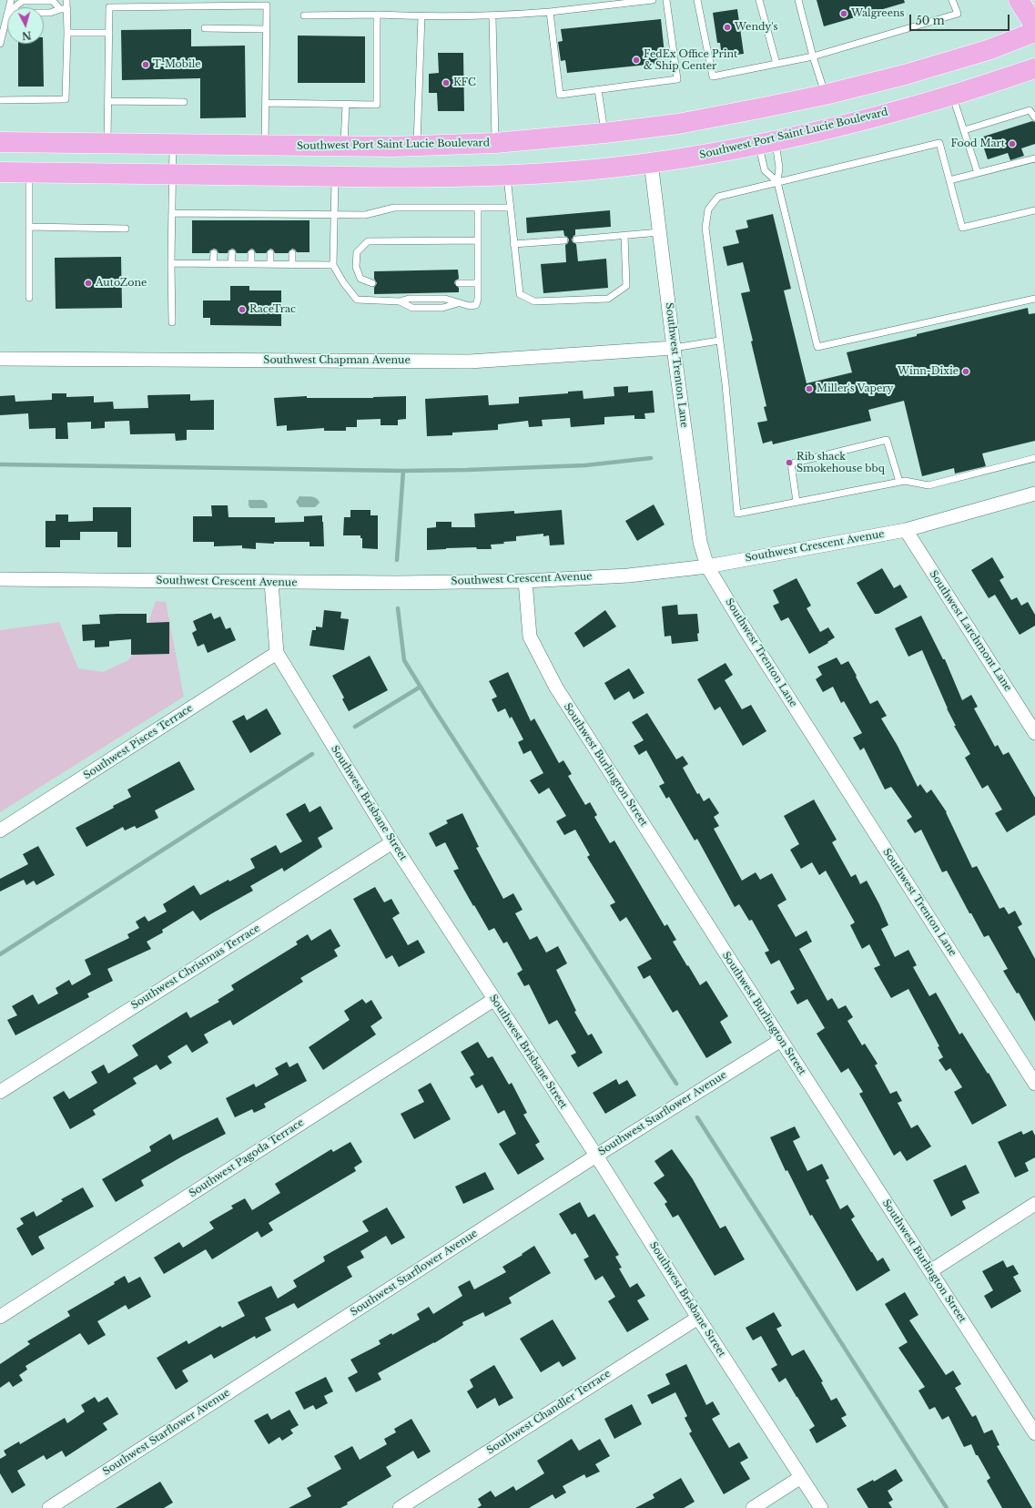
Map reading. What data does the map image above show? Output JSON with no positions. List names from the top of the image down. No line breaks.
{"streets":{"main road":["Southwest Port Saint Lucie Boulevard"],"street":["Southwest Chapman Avenue","Southwest Trenton Lane","Southwest Crescent Avenue","Southwest Larchmont Lane","Southwest Pisces Terrace","Southwest Burlington Street","Southwest Brisbane Street","Southwest Christmas Terrace","Southwest Starflower Avenue","Southwest Pagoda Terrace","Southwest Chandler Terrace"]},"crossings":[["Southwest Port Saint Lucie Boulevard","Southwest Trenton Lane"],["Southwest Chapman Avenue","Southwest Trenton Lane"],["Southwest Trenton Lane","Southwest Crescent Avenue"],["Southwest Crescent Avenue","Southwest Larchmont Lane"],["Southwest Crescent Avenue","Southwest Burlington Street"],["Southwest Crescent Avenue","Southwest Brisbane Street"],["Southwest Pisces Terrace","Southwest Brisbane Street"],["Southwest Burlington Street","Southwest Starflower Avenue"],["Southwest Brisbane Street","Southwest Christmas Terrace"],["Southwest Brisbane Street","Southwest Starflower Avenue"],["Southwest Brisbane Street","Southwest Pagoda Terrace"],["Southwest Brisbane Street","Southwest Chandler Terrace"]],"places":["Walgreens","Wendy's","FedEx Office Print & Ship Center","T-Mobile","KFC","Food Mart","AutoZone","RaceTrac","Winn-Dixie","Miller's Vapery","Rib shack Smokehouse bbq"],"scale_bar":"50 m","north":"bottom"}
